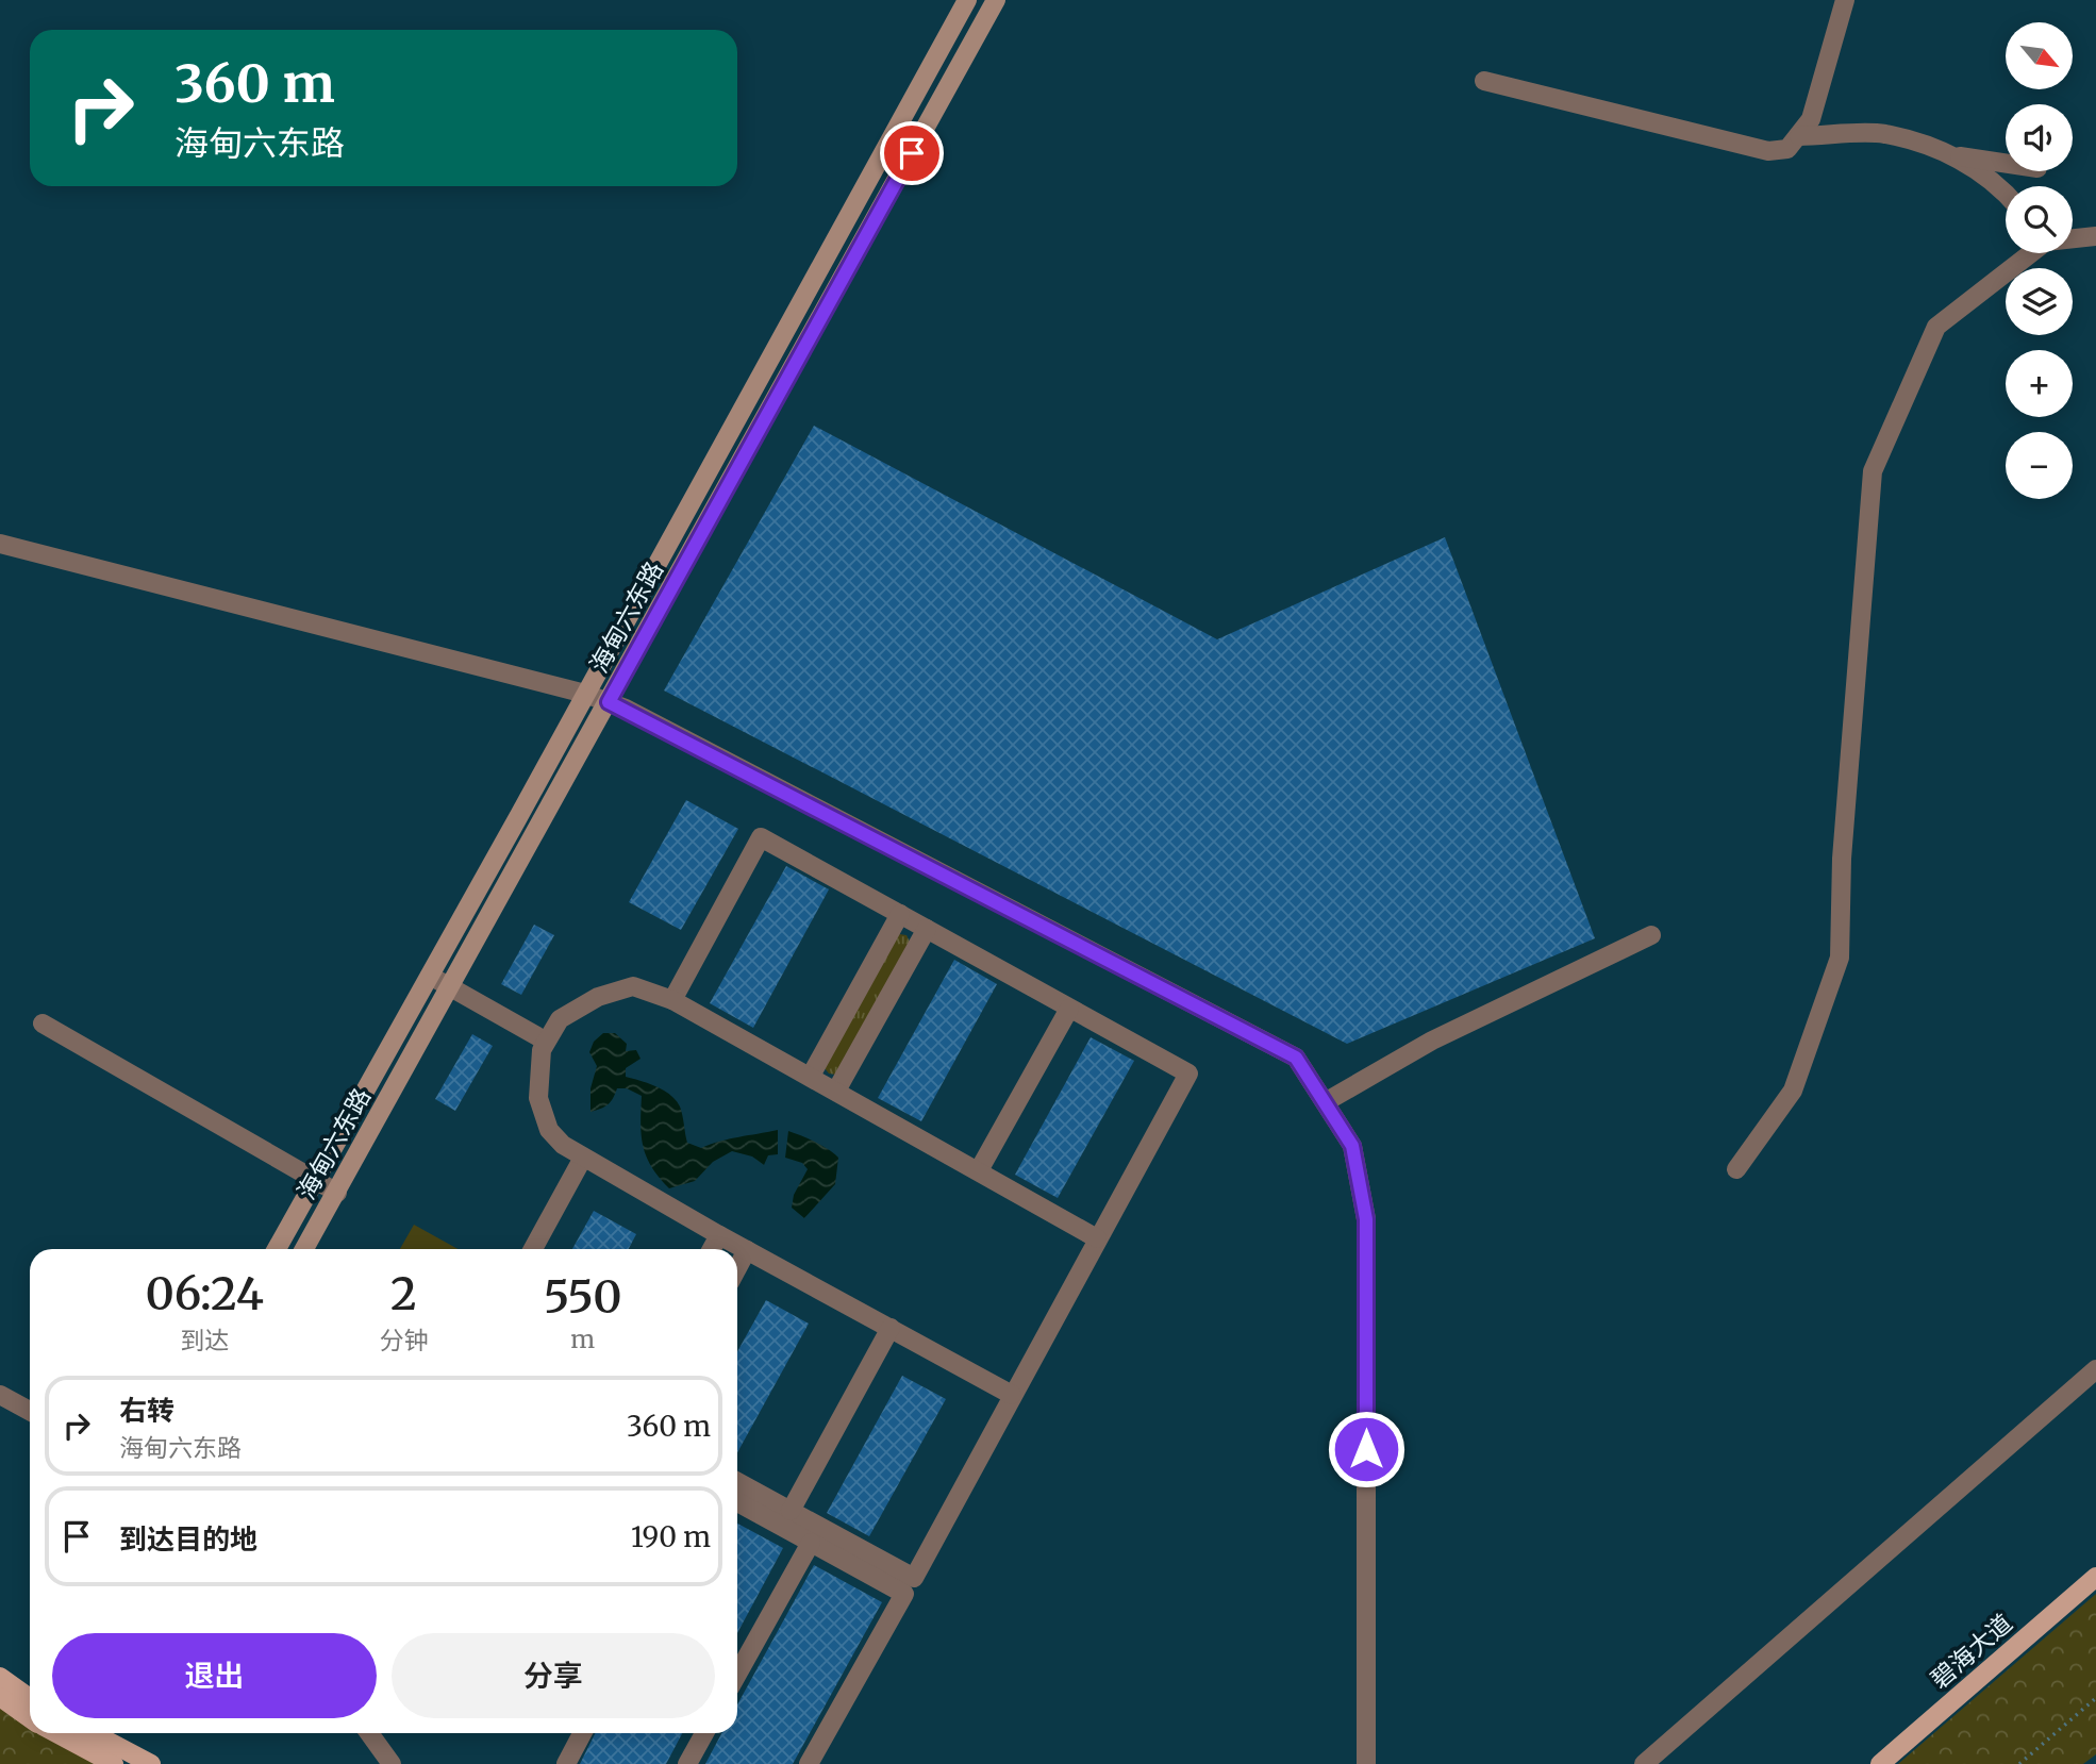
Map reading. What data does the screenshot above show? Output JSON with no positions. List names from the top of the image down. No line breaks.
{"streets":{"main road":["海甸六东路","碧海大道"]},"north":"bottom right","page":{"map_buttons":["+","−"],"turn":["360 m","海甸六东路"],"eta":["06:24","到达","2","分钟","550","m"],"list":[{"name":"右转","note":"海甸六东路","value":"360 m"},{"name":"到达目的地","value":"190 m"}],"buttons":["退出","分享"]}}
